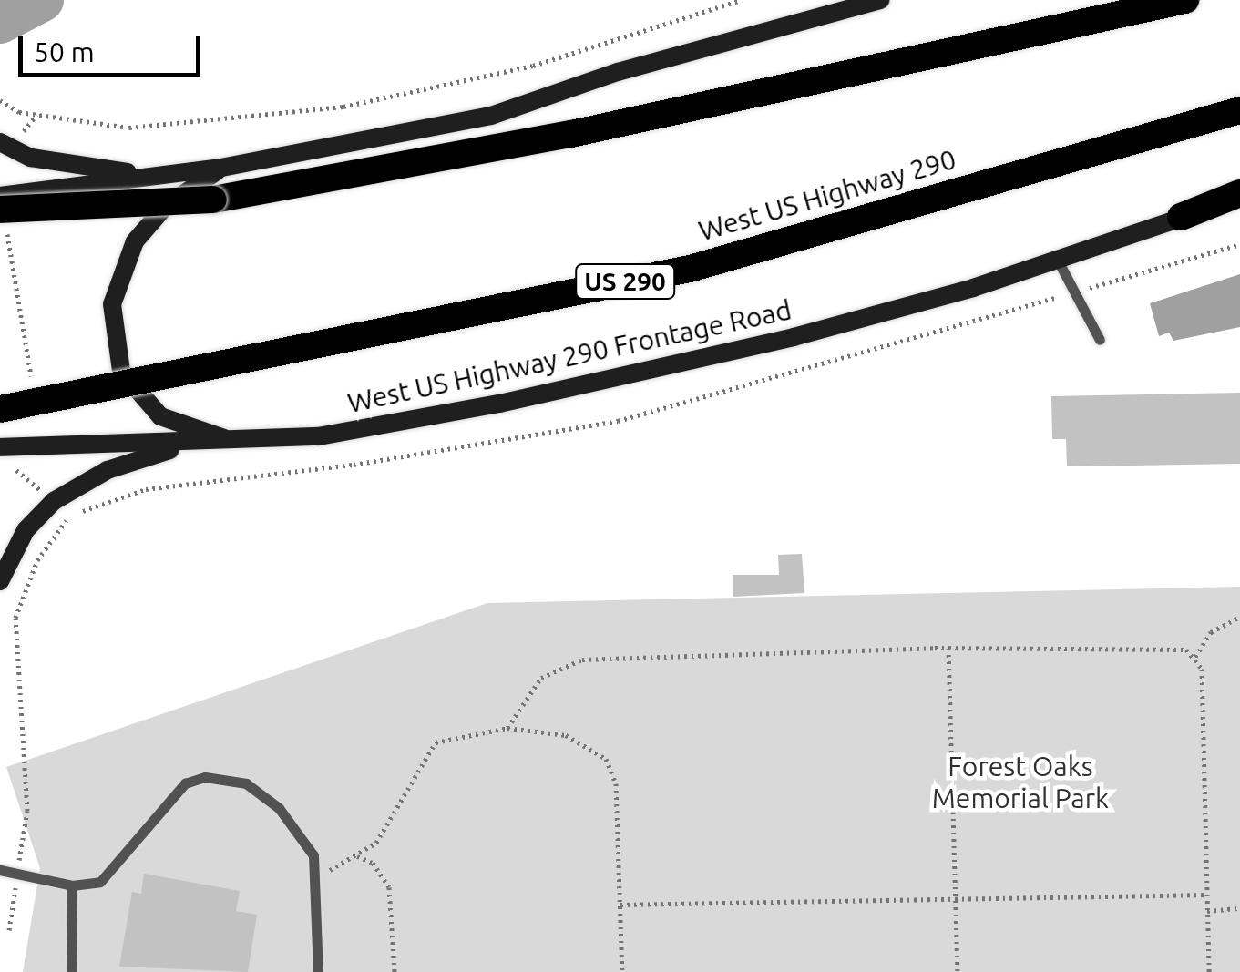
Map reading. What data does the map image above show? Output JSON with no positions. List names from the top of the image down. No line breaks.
{"streets":{"highway":["West US Highway 290","US 290"],"main road":["West US Highway 290 Frontage Road"]},"parks":["Forest Oaks Memorial Park"],"scale_bar":"50 m"}
